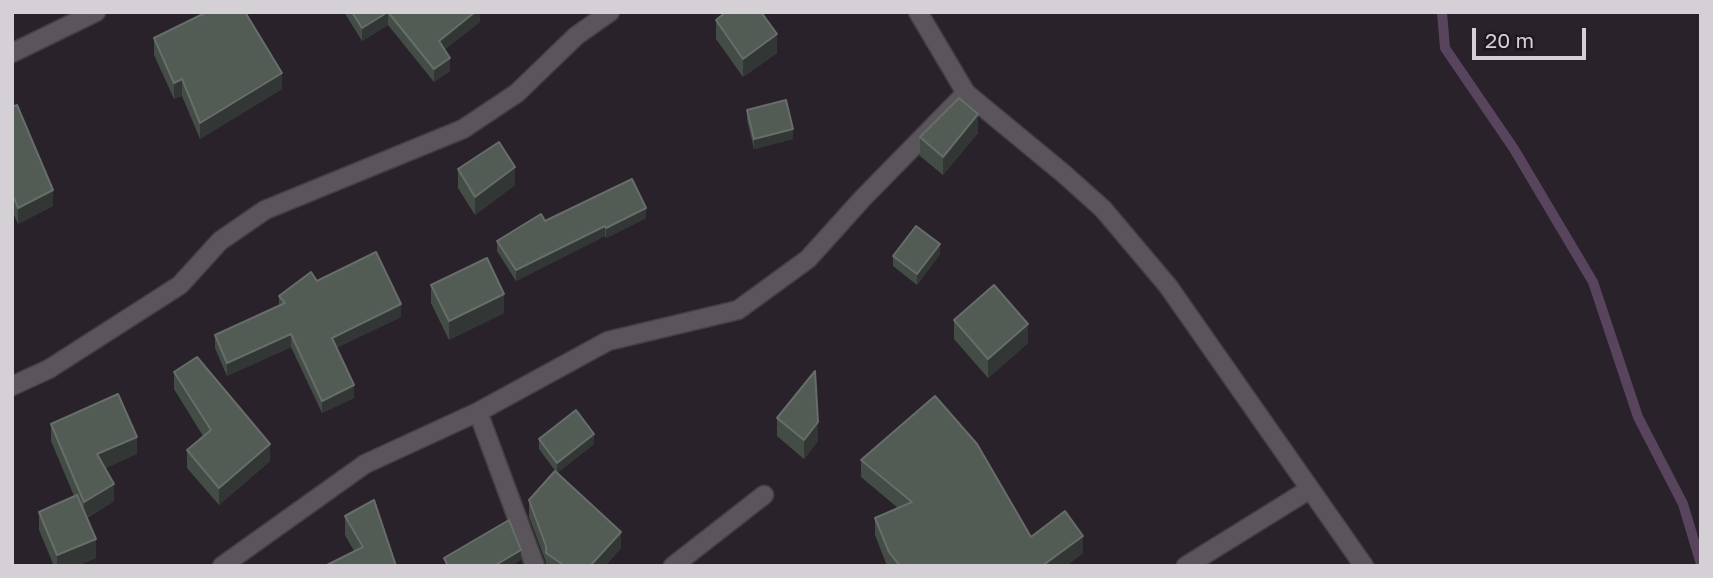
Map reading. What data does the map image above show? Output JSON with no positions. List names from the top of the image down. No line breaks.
{"scale_bar":"20 m"}
